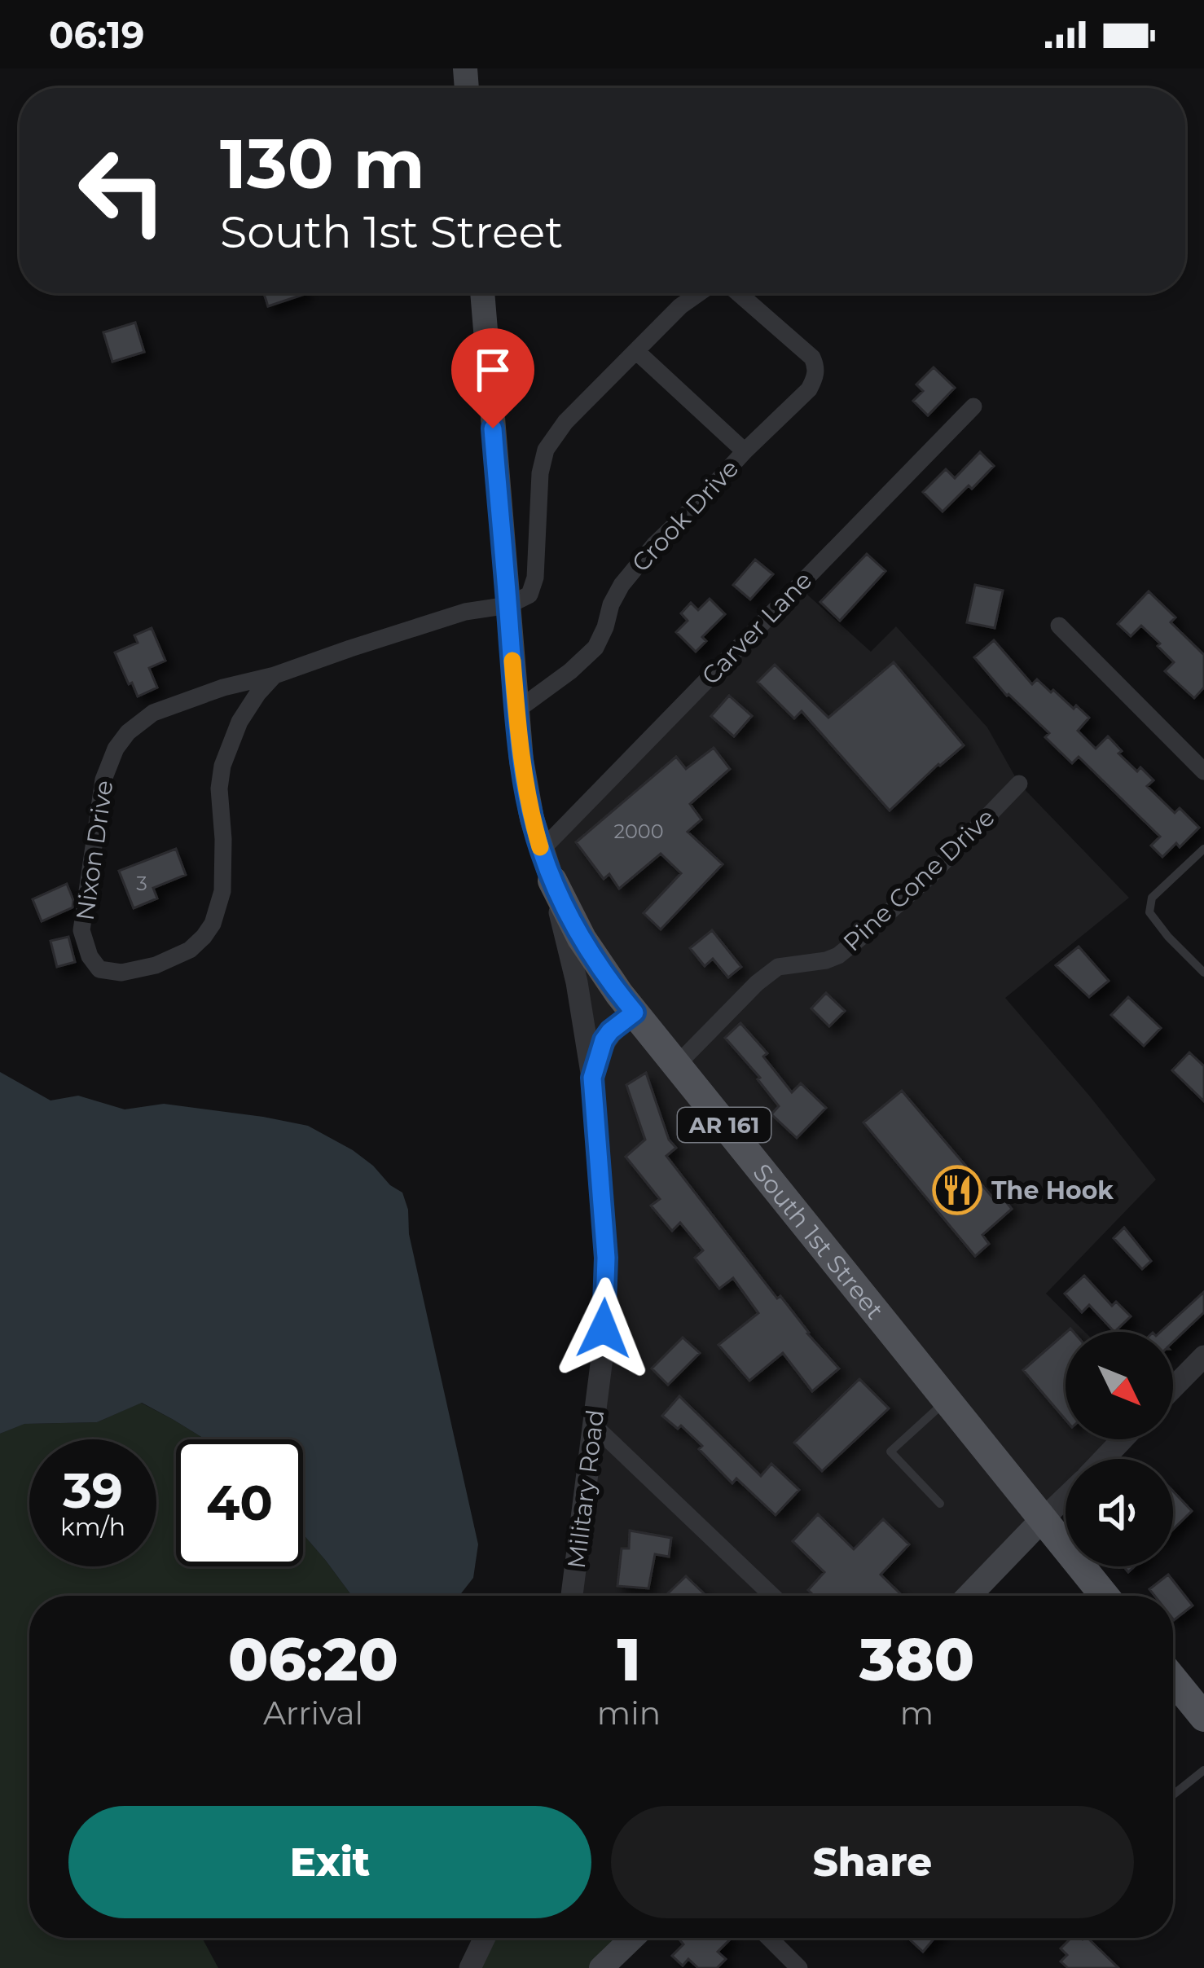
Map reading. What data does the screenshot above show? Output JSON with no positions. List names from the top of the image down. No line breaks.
{"streets":{"main road":["AR 161","South 1st Street"],"street":["Crook Drive","Carver Lane","Nixon Drive","Pine Cone Drive","Military Road"]},"crossings":[["Crook Drive","South 1st Street"],["Carver Lane","South 1st Street"],["Nixon Drive","South 1st Street"],["Pine Cone Drive","South 1st Street"],["South 1st Street","Military Road"]],"places":{"restaurant":["The Hook"]},"house_numbers":["2000","3"],"north":"bottom right","page":{"status":"06:19","turn":["130 m","South 1st Street"],"speed":"39 km/h","limit":"40","eta":["06:20","Arrival","1","min","380","m"],"buttons":["Exit","Share"]}}
